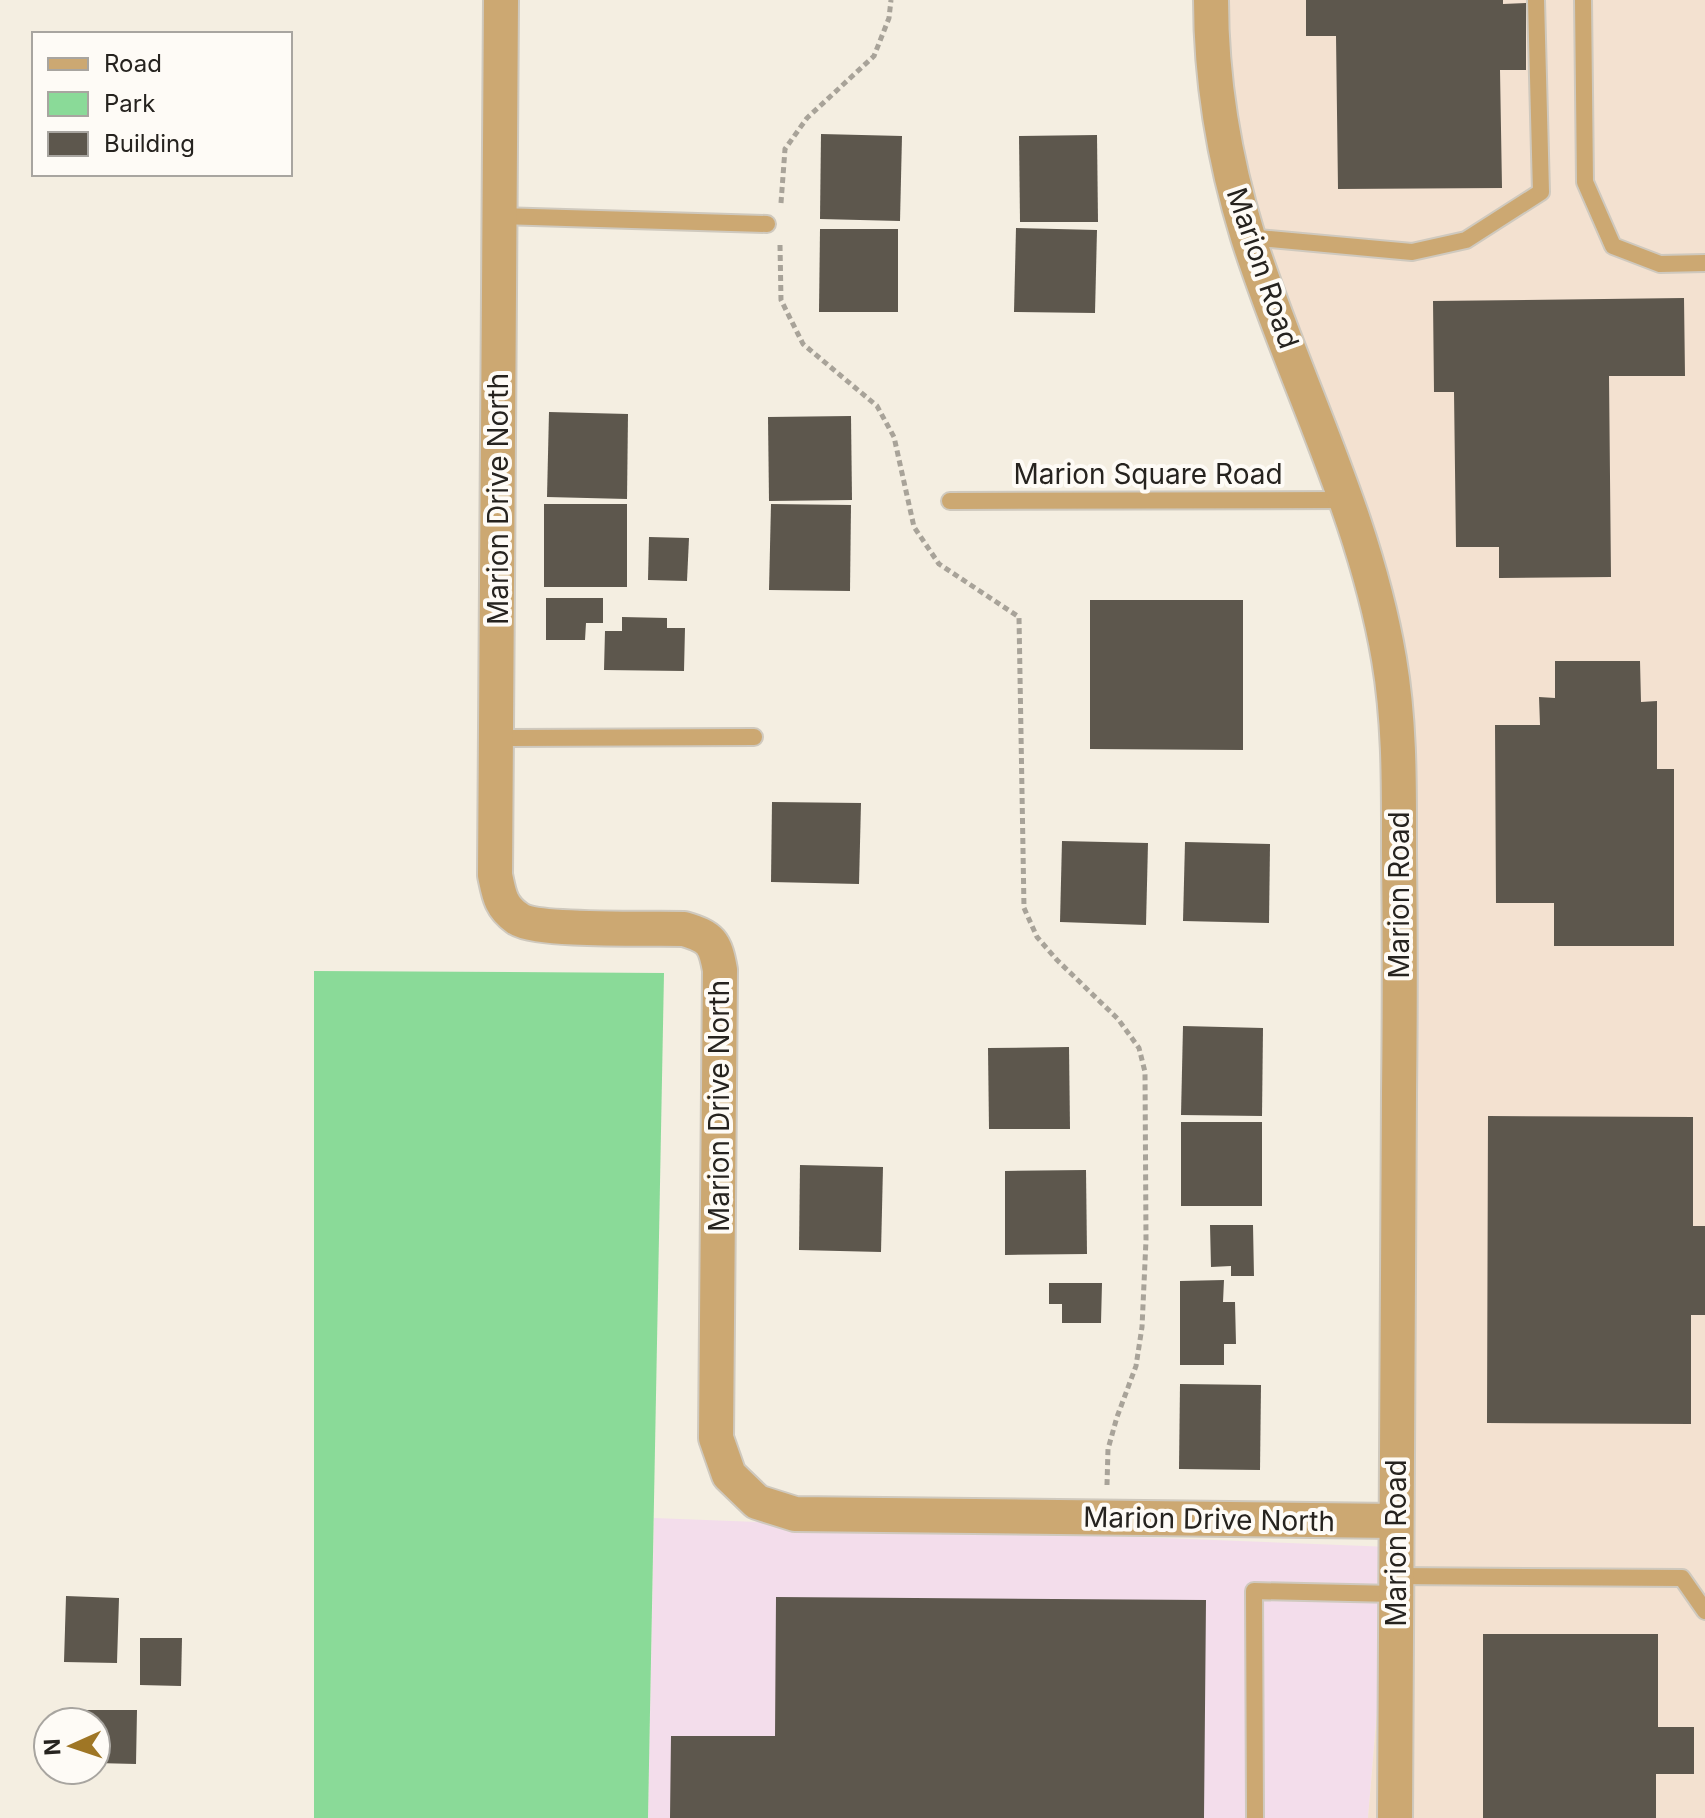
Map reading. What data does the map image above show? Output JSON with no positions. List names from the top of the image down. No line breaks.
{"streets":{"street":["Marion Road","Marion Drive North"],"lane":["Marion Square Road"]},"crossings":[["Marion Road","Marion Square Road"],["Marion Road","Marion Drive North"]],"legend":["Road","Park","Building"],"north":"left"}
